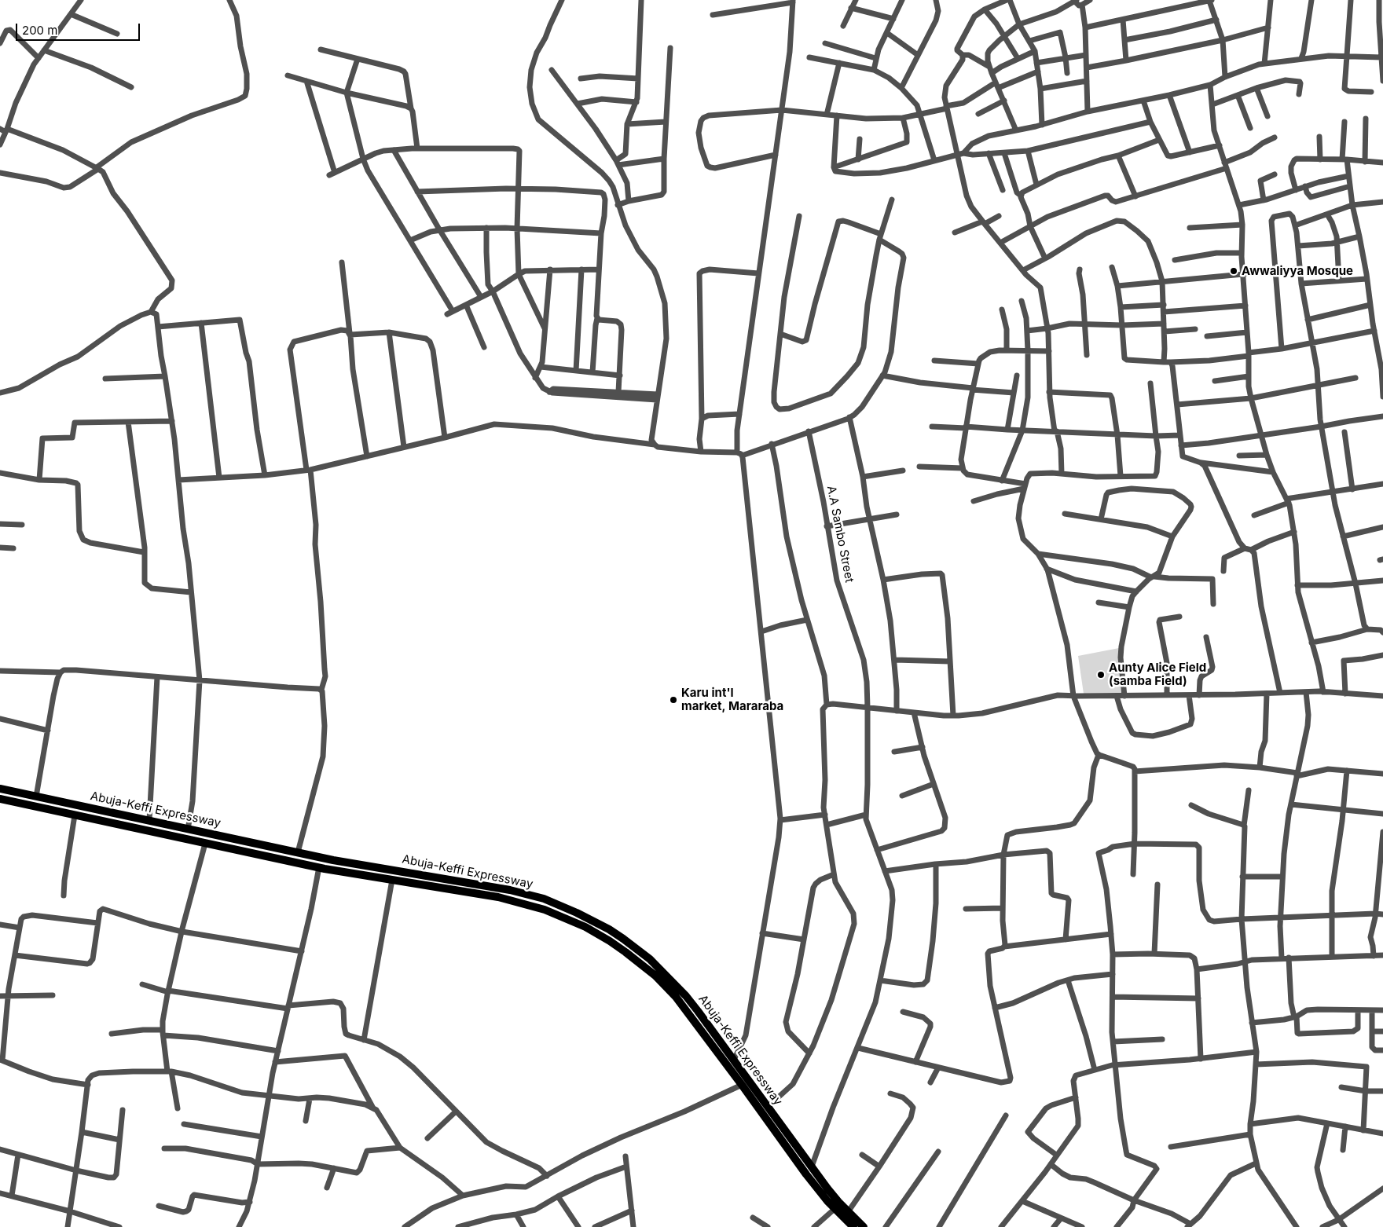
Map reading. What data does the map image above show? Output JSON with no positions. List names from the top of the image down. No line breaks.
{"streets":{"highway":["Abuja-Keffi Expressway"],"street":["A.A Sambo Street"]},"crossings":[["A.A Sambo Street","Abuja-Keffi Expressway"]],"places":["Awwaliyya Mosque","Aunty Alice Field (samba Field)","Karu int'l market, Mararaba"],"scale_bar":"200 m"}
